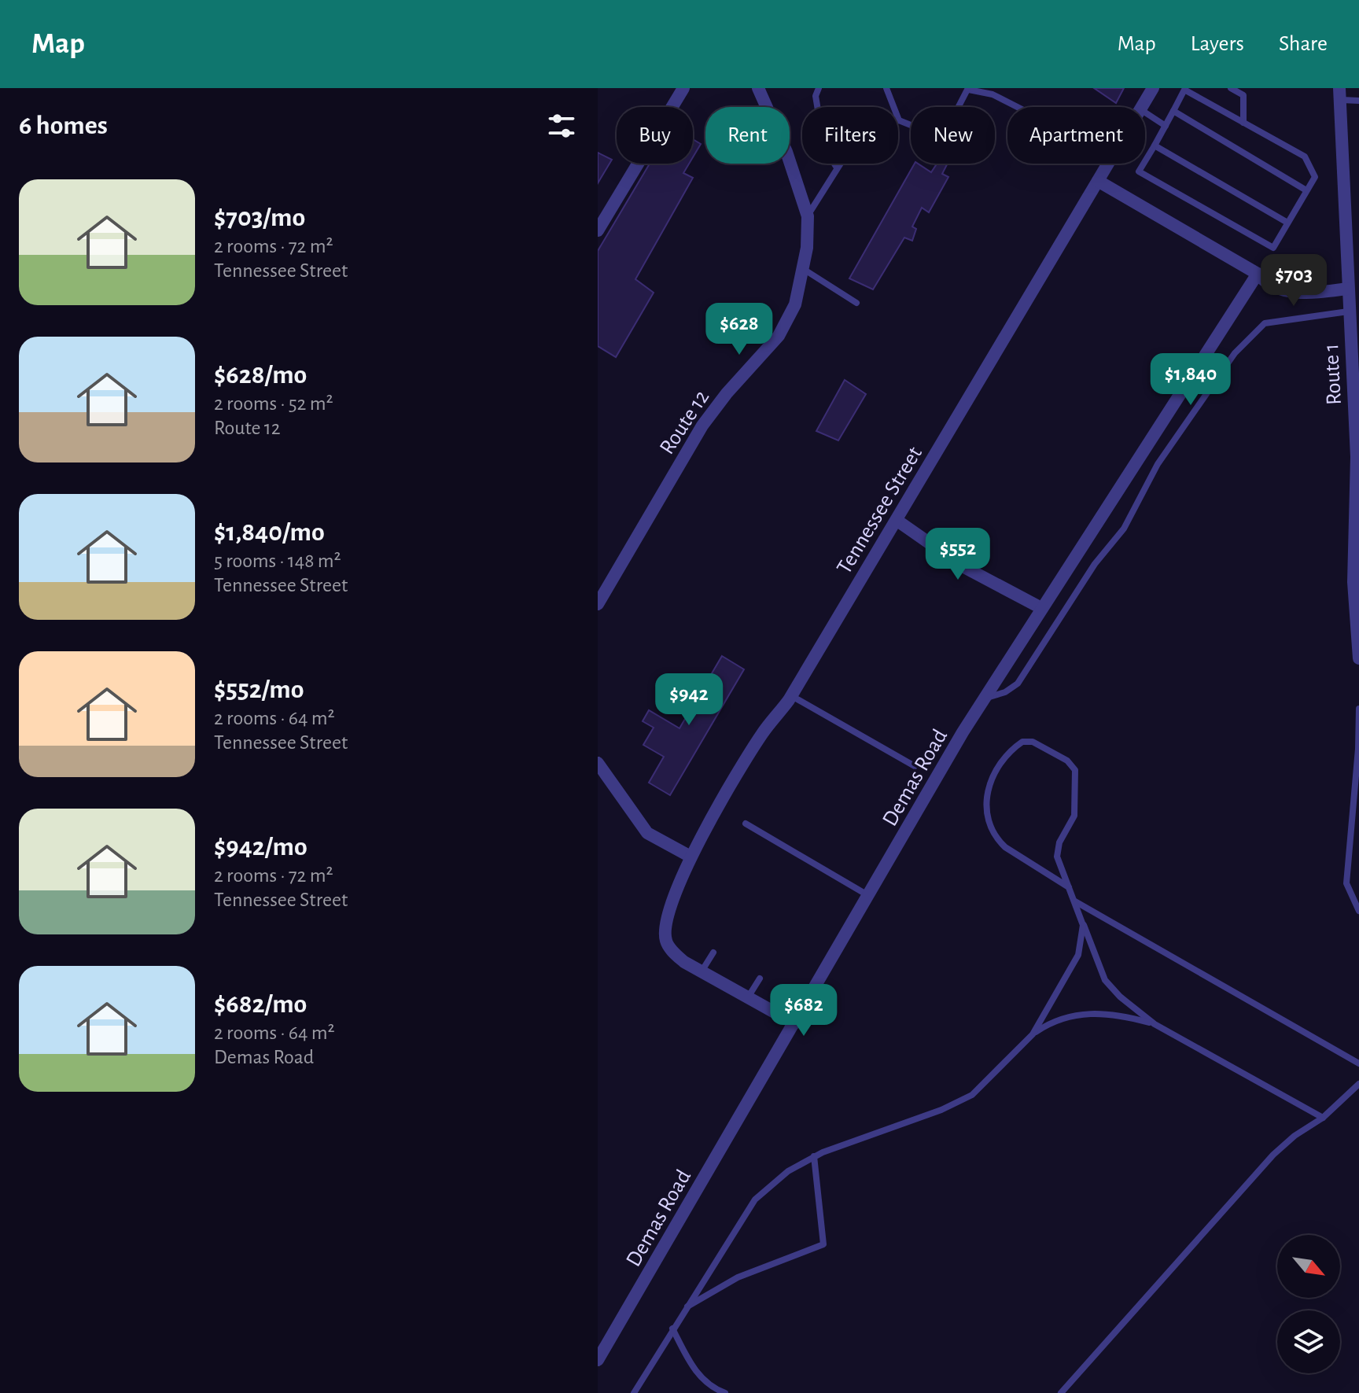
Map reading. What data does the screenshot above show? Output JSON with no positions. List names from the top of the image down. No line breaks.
{"streets":{"street":["Route 1","Route 12","Tennessee Street","Demas Road"]},"north":"bottom right","page":{"header":"Map","nav":["Map","Layers","Share"],"heading":"6 homes","chip":["Buy","Rent","Filters","New","Apartment"],"list":[{"name":"$703/mo","note":"2 rooms · 72 m² · Tennessee Street"},{"name":"$628/mo","note":"2 rooms · 52 m² · Route 12"},{"name":"$1,840/mo","note":"5 rooms · 148 m² · Tennessee Street"},{"name":"$552/mo","note":"2 rooms · 64 m² · Tennessee Street"},{"name":"$942/mo","note":"2 rooms · 72 m² · Tennessee Street"},{"name":"$682/mo","note":"2 rooms · 64 m² · Demas Road"}],"price":["$703","$628","$1,840","$552","$942","$682"]}}
